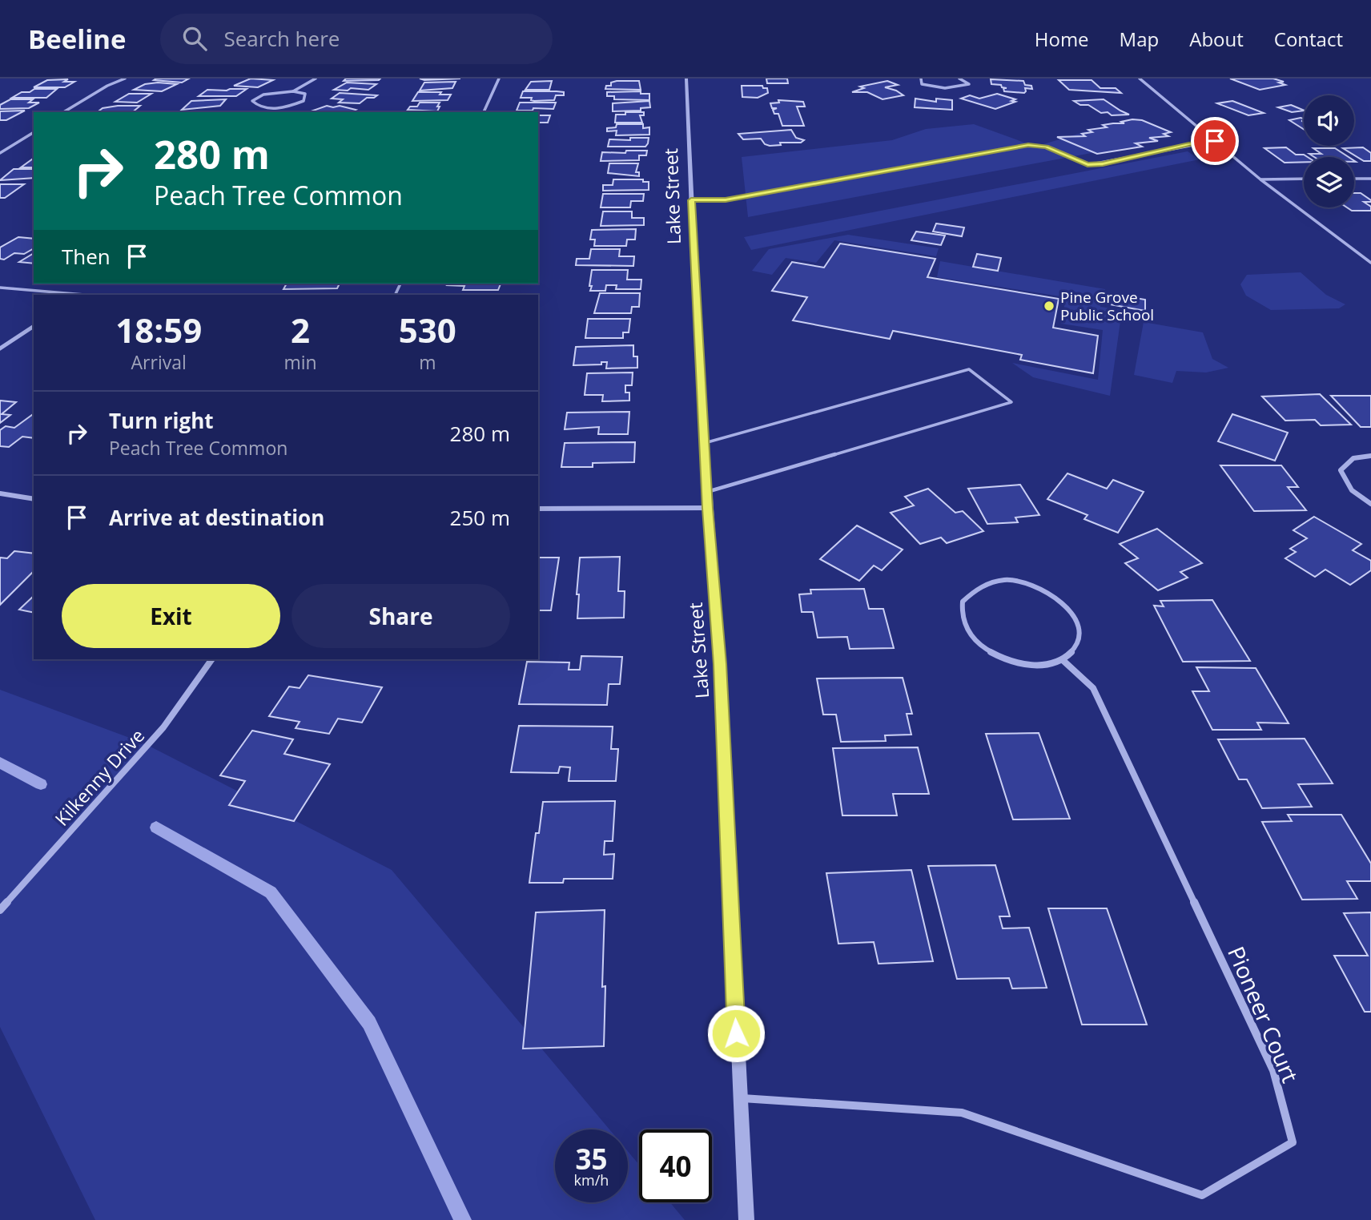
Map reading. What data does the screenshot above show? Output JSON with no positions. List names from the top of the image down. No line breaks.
{"streets":{"street":["Lake Street","Kilkenny Drive","Pioneer Court"]},"crossings":[["Lake Street","Pioneer Court"]],"places":["Pine Grove Public School"],"page":{"header":"Beeline","search":"Search here","nav":["Home","Map","About","Contact"],"turn":["280 m","Peach Tree Common"],"then":"Then","eta":["18:59","Arrival","2","min","530","m"],"list":[{"name":"Turn right","note":"Peach Tree Common","value":"280 m"},{"name":"Arrive at destination","value":"250 m"}],"buttons":["Exit","Share"],"speed":"35 km/h","limit":"40"}}
